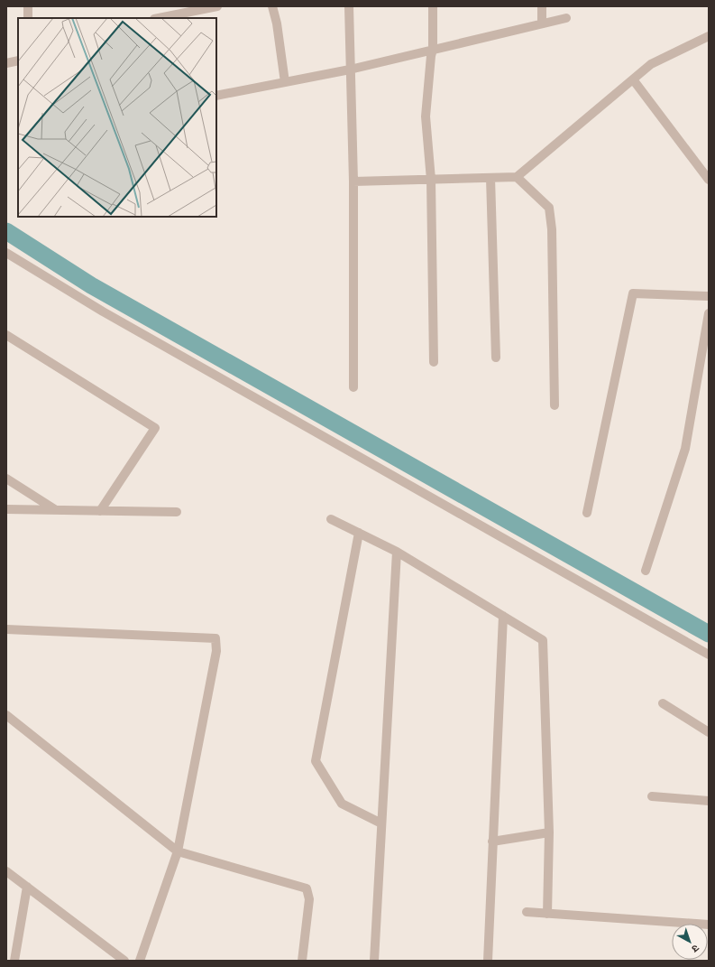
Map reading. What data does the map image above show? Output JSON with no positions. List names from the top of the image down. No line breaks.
{"north":"bottom right"}
